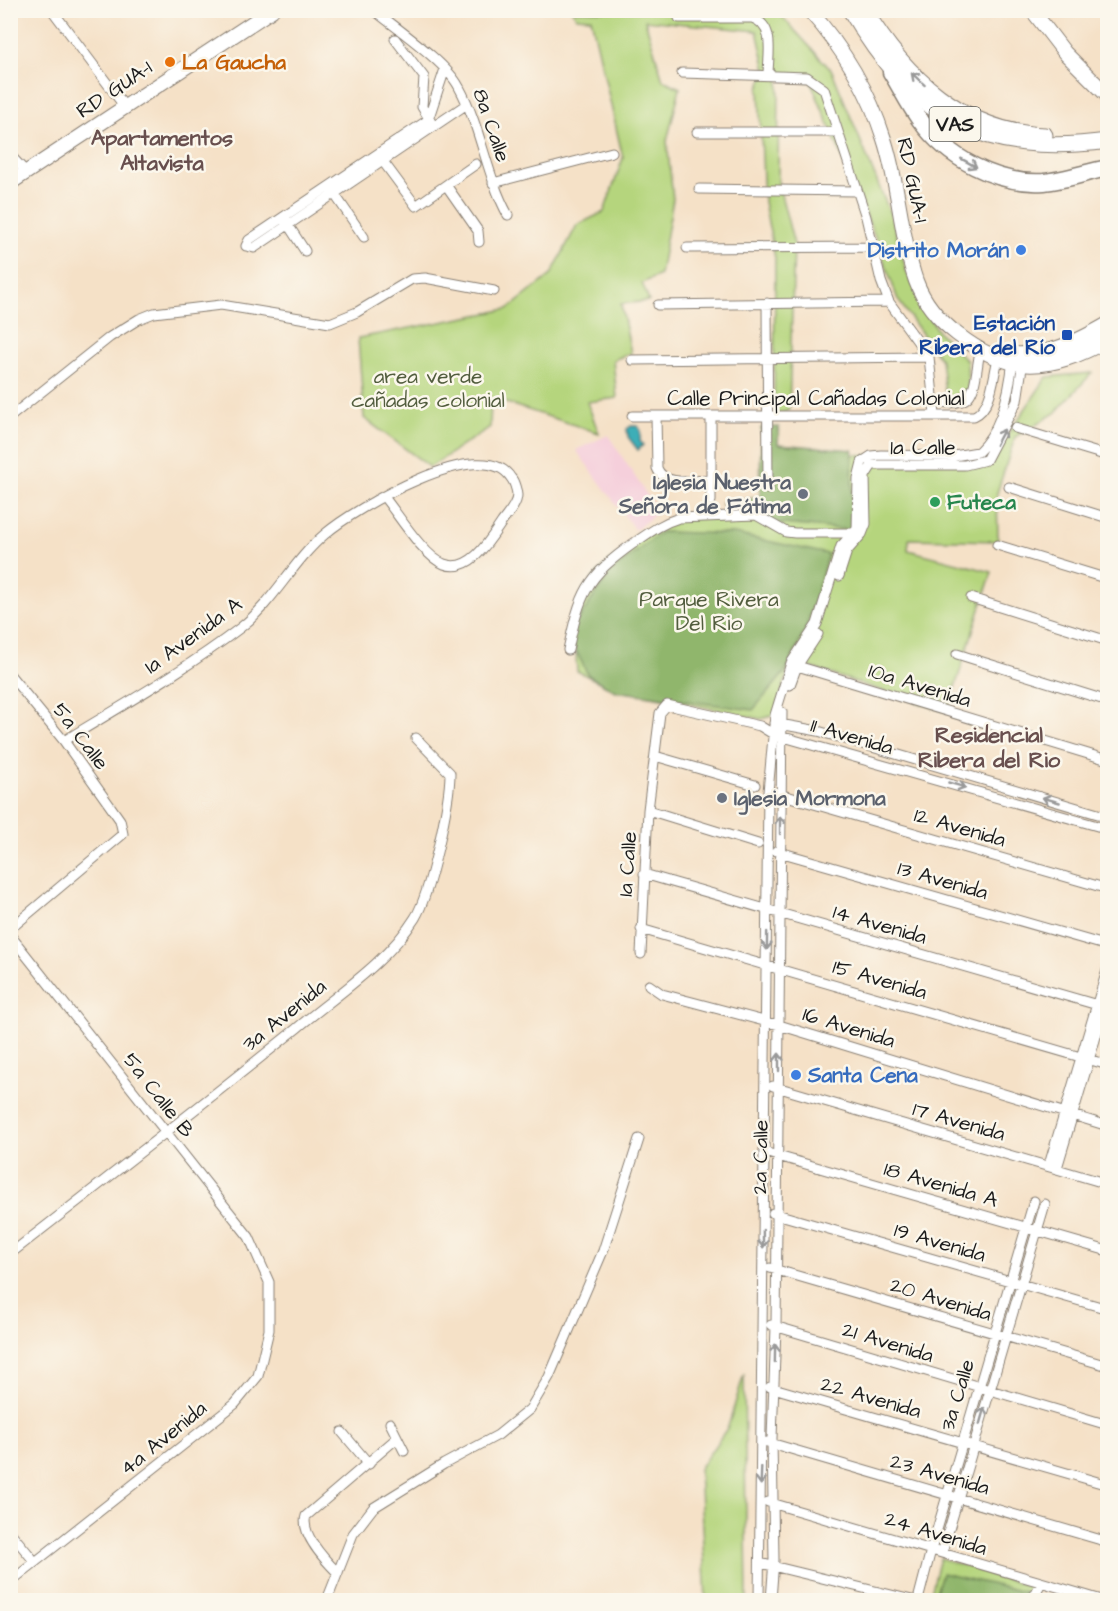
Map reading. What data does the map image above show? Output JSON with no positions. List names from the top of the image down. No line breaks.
{"streets":{"highway":["VAS"],"main road":["RD GUA-1"],"street":["8a Calle","Calle Principal Cañadas Colonial","1a Calle","1a Avenida A","10a Avenida","5a Calle","11 Avenida","12 Avenida","13 Avenida","14 Avenida","15 Avenida","3a Avenida","16 Avenida","5a Calle B","17 Avenida","2a Calle","18 Avenida A","19 Avenida","20 Avenida","21 Avenida","3a Calle","22 Avenida","4a Avenida","23 Avenida","24 Avenida"]},"crossings":[["RD GUA-1","Calle Principal Cañadas Colonial"],["RD GUA-1","1a Calle"],["1a Calle","10a Avenida"],["1a Calle","11 Avenida"],["1a Calle","14 Avenida"],["1a Calle","15 Avenida"],["1a Calle","2a Calle"],["1a Avenida A","5a Calle"],["11 Avenida","2a Calle"],["12 Avenida","2a Calle"],["13 Avenida","2a Calle"],["14 Avenida","2a Calle"],["15 Avenida","2a Calle"],["3a Avenida","5a Calle B"],["16 Avenida","2a Calle"],["5a Calle B","4a Avenida"],["17 Avenida","2a Calle"],["2a Calle","18 Avenida A"],["2a Calle","19 Avenida"],["2a Calle","20 Avenida"],["2a Calle","21 Avenida"],["2a Calle","22 Avenida"],["2a Calle","23 Avenida"],["2a Calle","24 Avenida"],["18 Avenida A","3a Calle"],["19 Avenida","3a Calle"],["20 Avenida","3a Calle"],["21 Avenida","3a Calle"],["3a Calle","22 Avenida"],["3a Calle","23 Avenida"],["3a Calle","24 Avenida"]],"districts":["Apartamentos Altavista","Residencial Ribera del Rio"],"parks":["area verde cañadas colonial","Parque Rivera Del Rio"],"places":{"other":["La Gaucha","Distrito Morán","Iglesia Nuestra Señora de Fátima","Futeca","Iglesia Mormona","Santa Cena"],"transit":["Estación Ribera del Río"]}}
